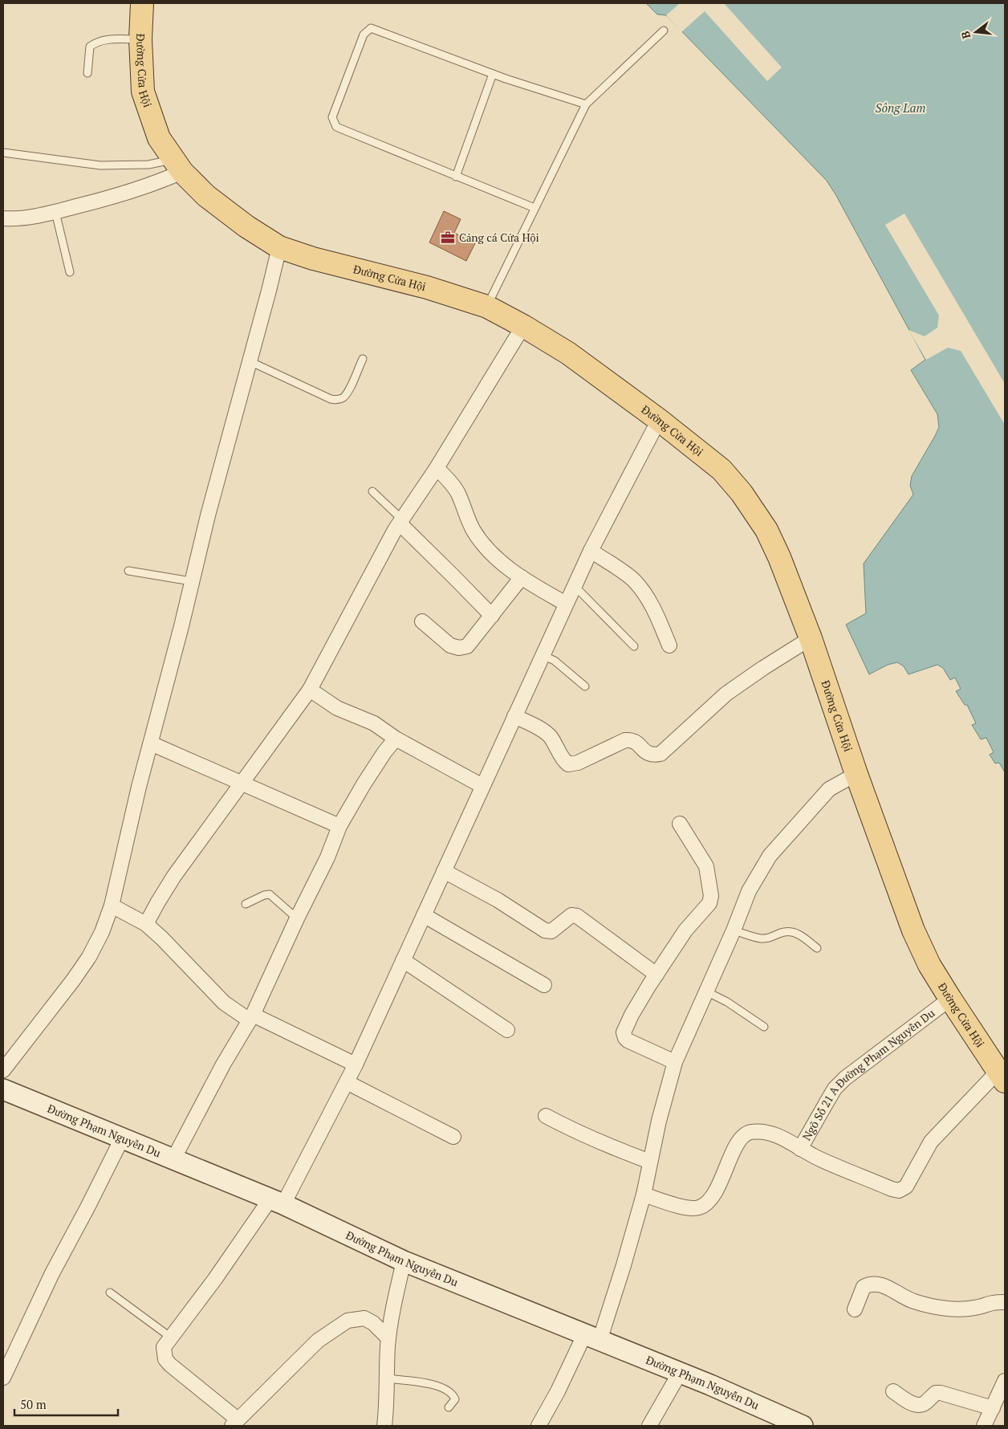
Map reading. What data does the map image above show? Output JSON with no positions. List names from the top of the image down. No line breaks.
{"streets":{"main road":["Đường Cửa Hội","Đường Phạm Nguyễn Du"],"street":["Ngõ Số 21 A Đường Phạm Nguyễn Du"]},"crossings":[["Đường Cửa Hội","Ngõ Số 21 A Đường Phạm Nguyễn Du"]],"water":["Sông Lam"],"places":{"office":["Cảng cá Cửa Hội"]},"scale_bar":"50 m","north":"left"}
